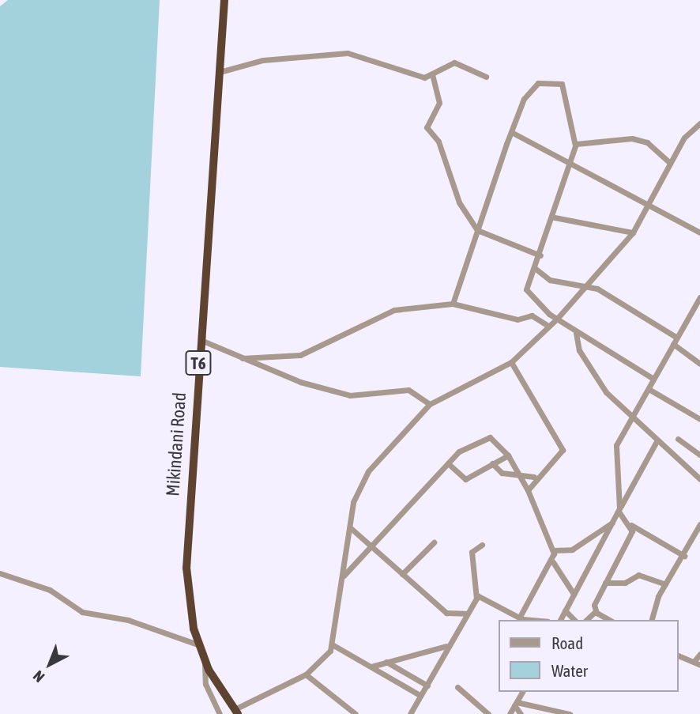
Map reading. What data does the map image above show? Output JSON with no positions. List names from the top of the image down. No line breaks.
{"streets":{"highway":["T6","Mikindani Road"]},"legend":["Road","Water"],"north":"bottom left"}
